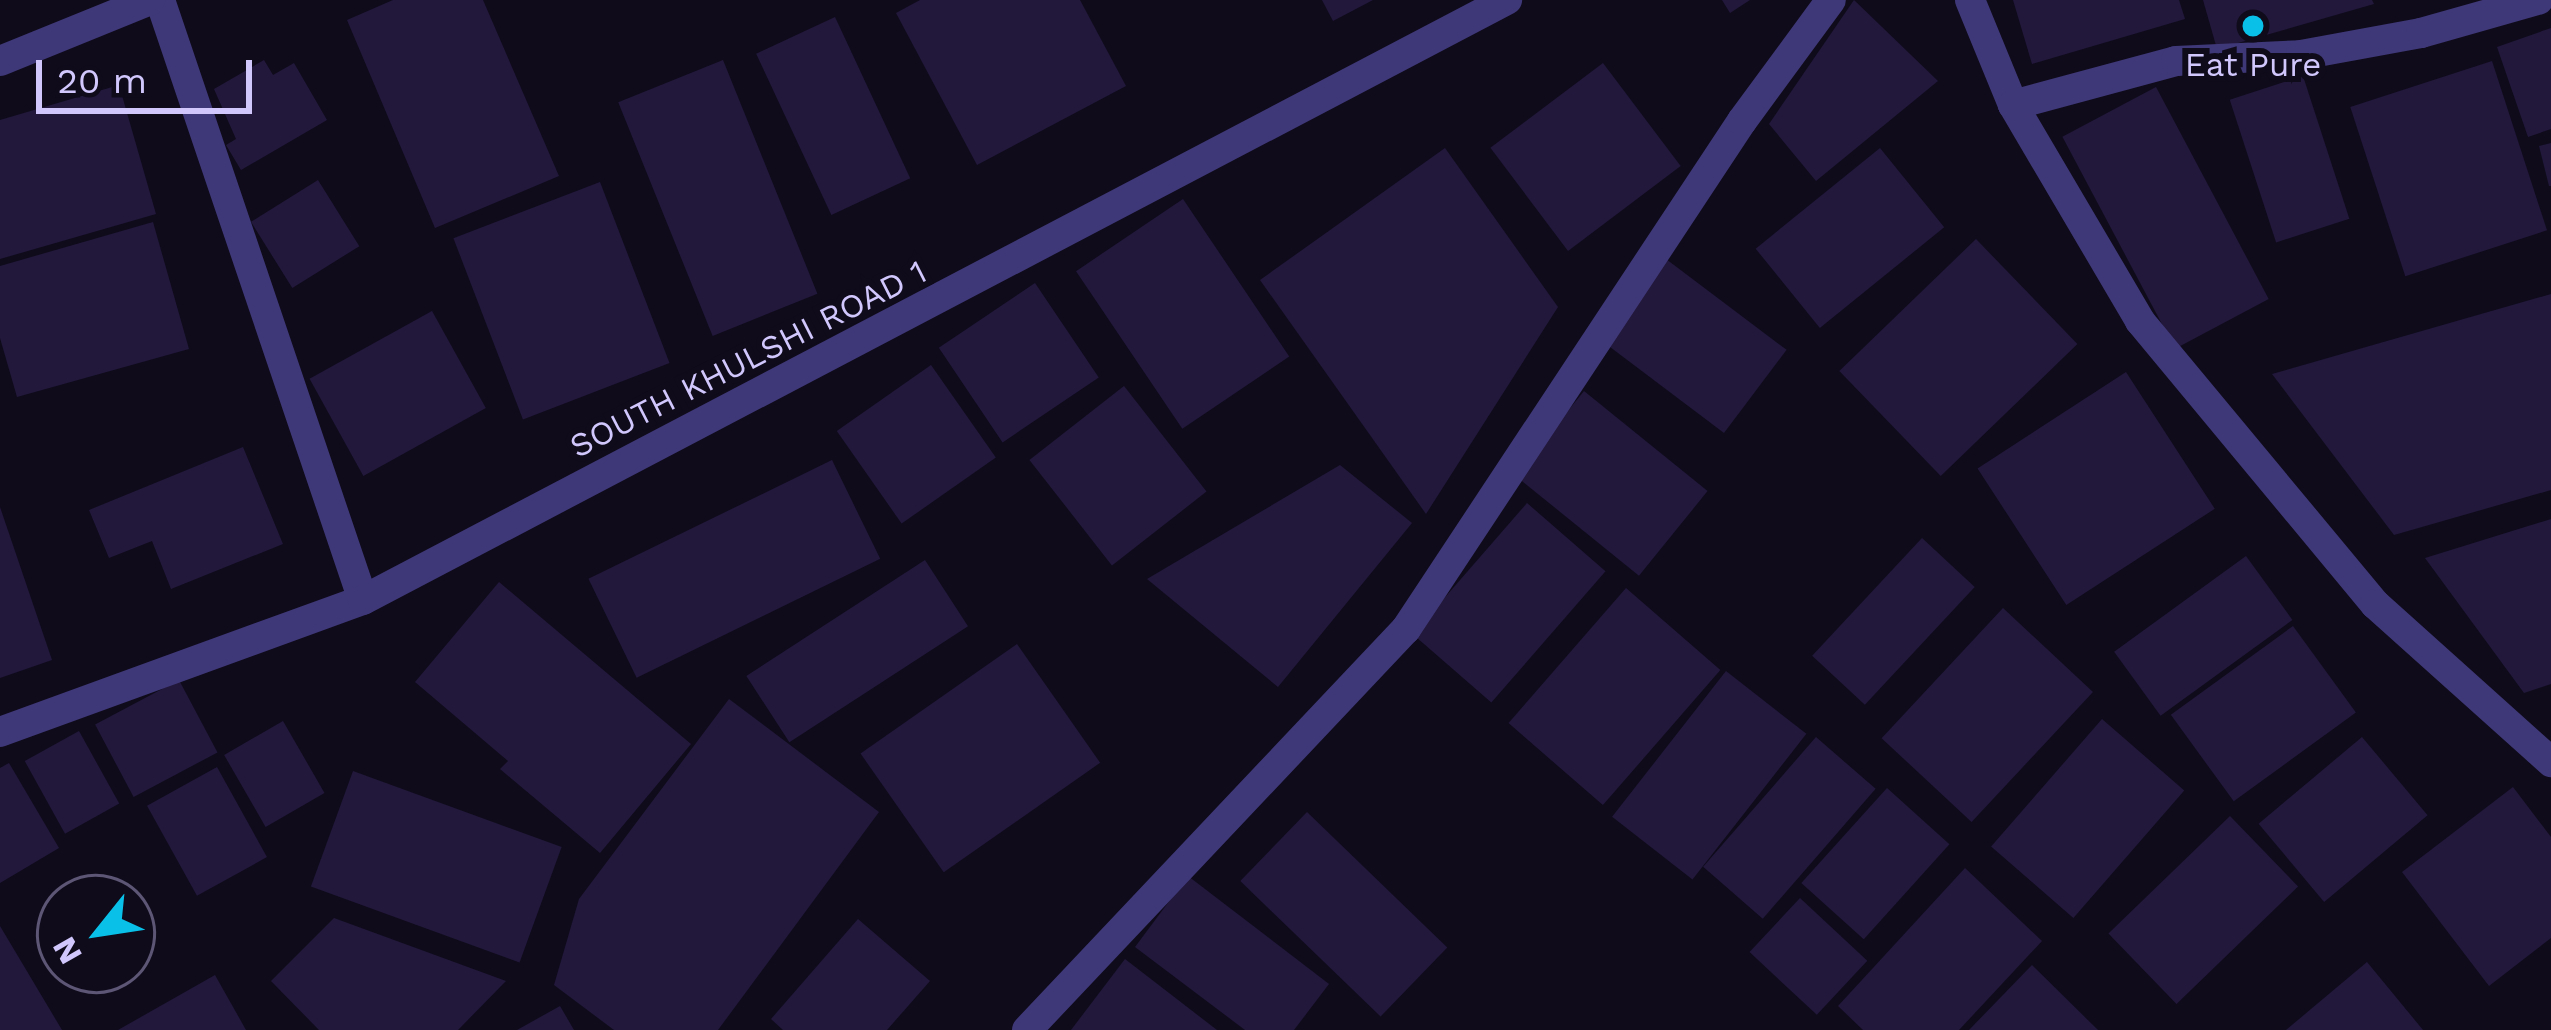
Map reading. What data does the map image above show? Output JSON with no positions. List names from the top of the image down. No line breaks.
{"streets":{"street":["SOUTH KHULSHI ROAD 1"]},"places":["Eat Pure"],"scale_bar":"20 m","north":"bottom left"}
